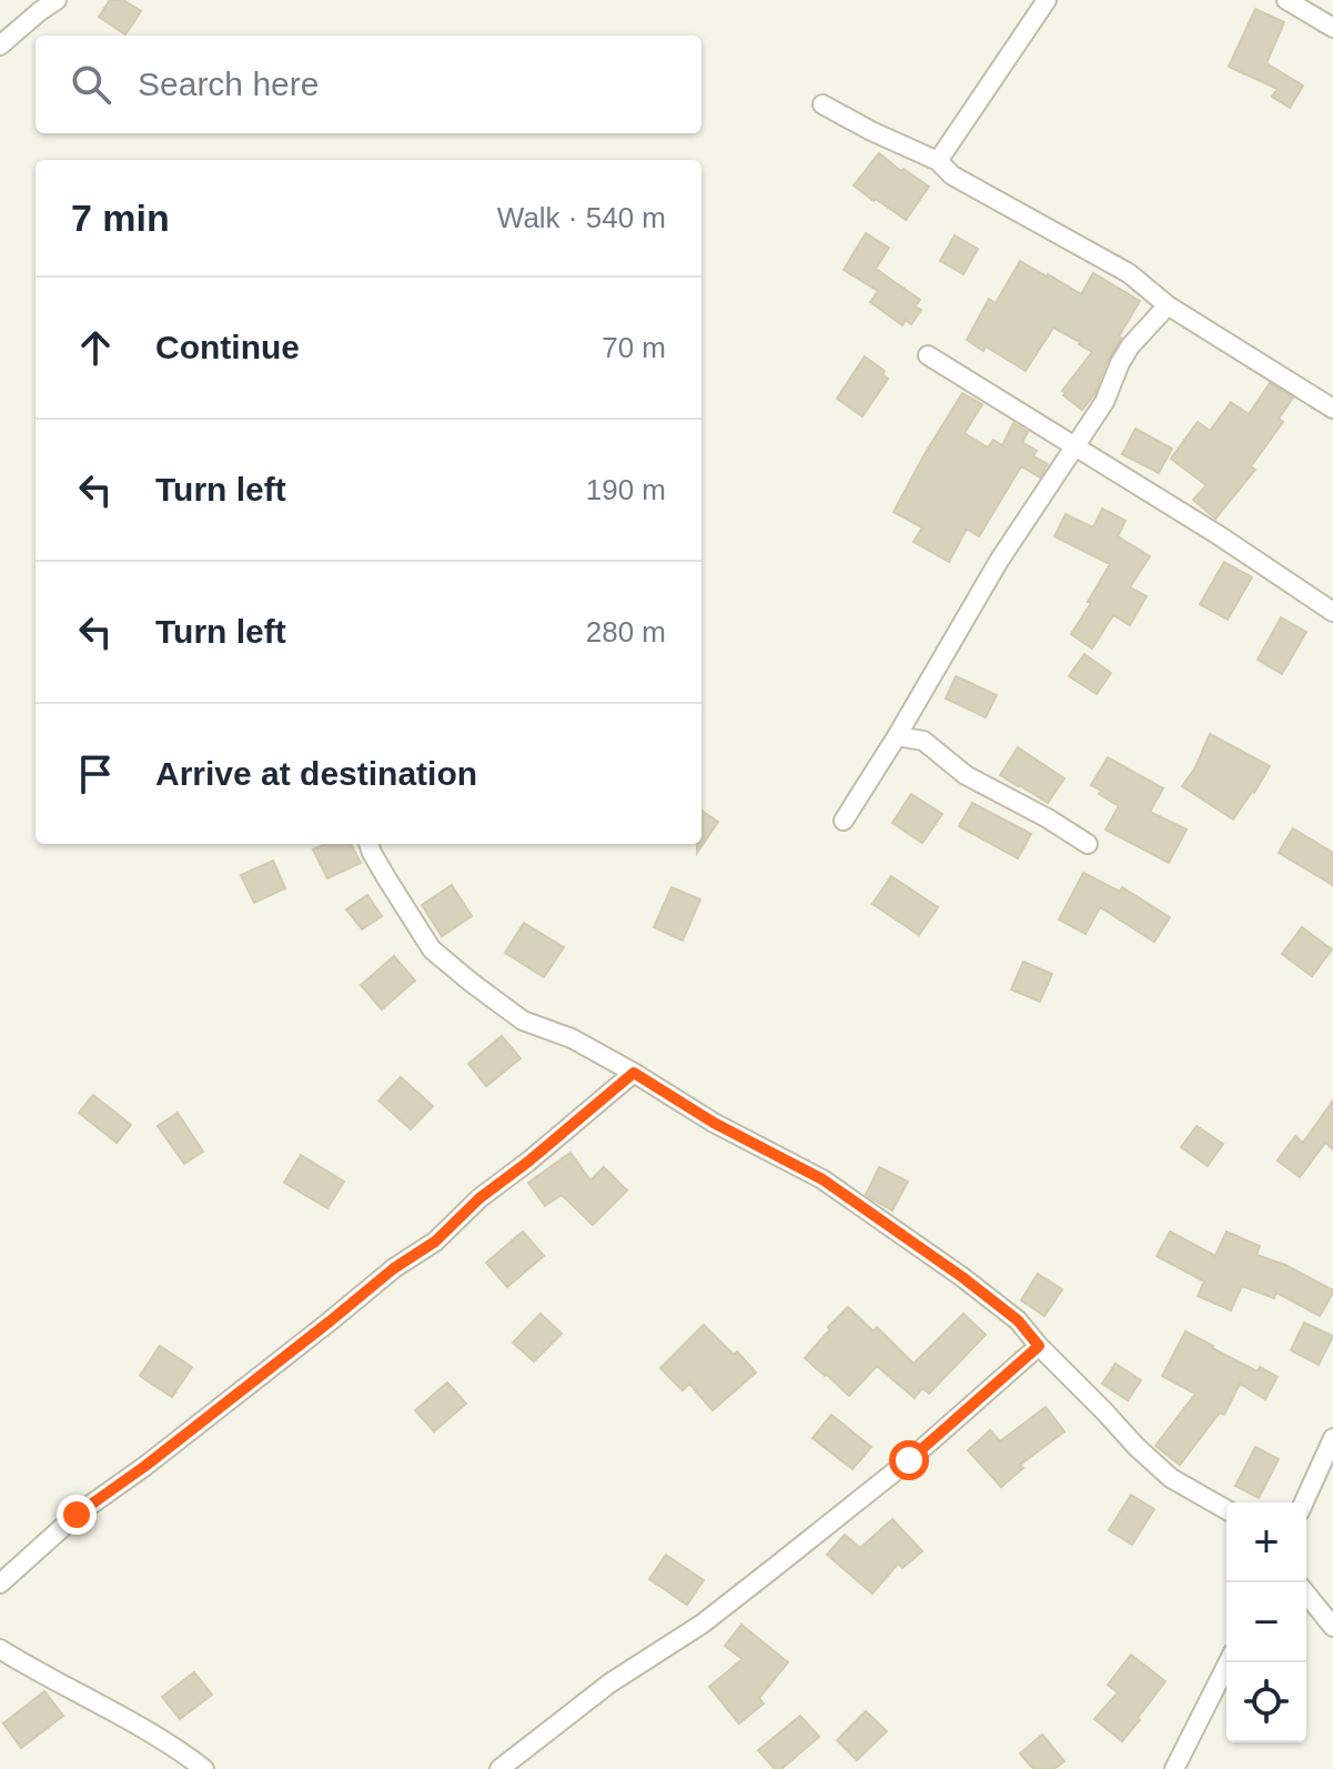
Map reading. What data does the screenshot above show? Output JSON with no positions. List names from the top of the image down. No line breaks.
{"page":{"search":"Search here","heading":["7 min","Walk · 540 m"],"list":[["Continue","70 m"],["Turn left","190 m"],["Turn left","280 m"],"Arrive at destination"],"map_buttons":["+","−"]}}
